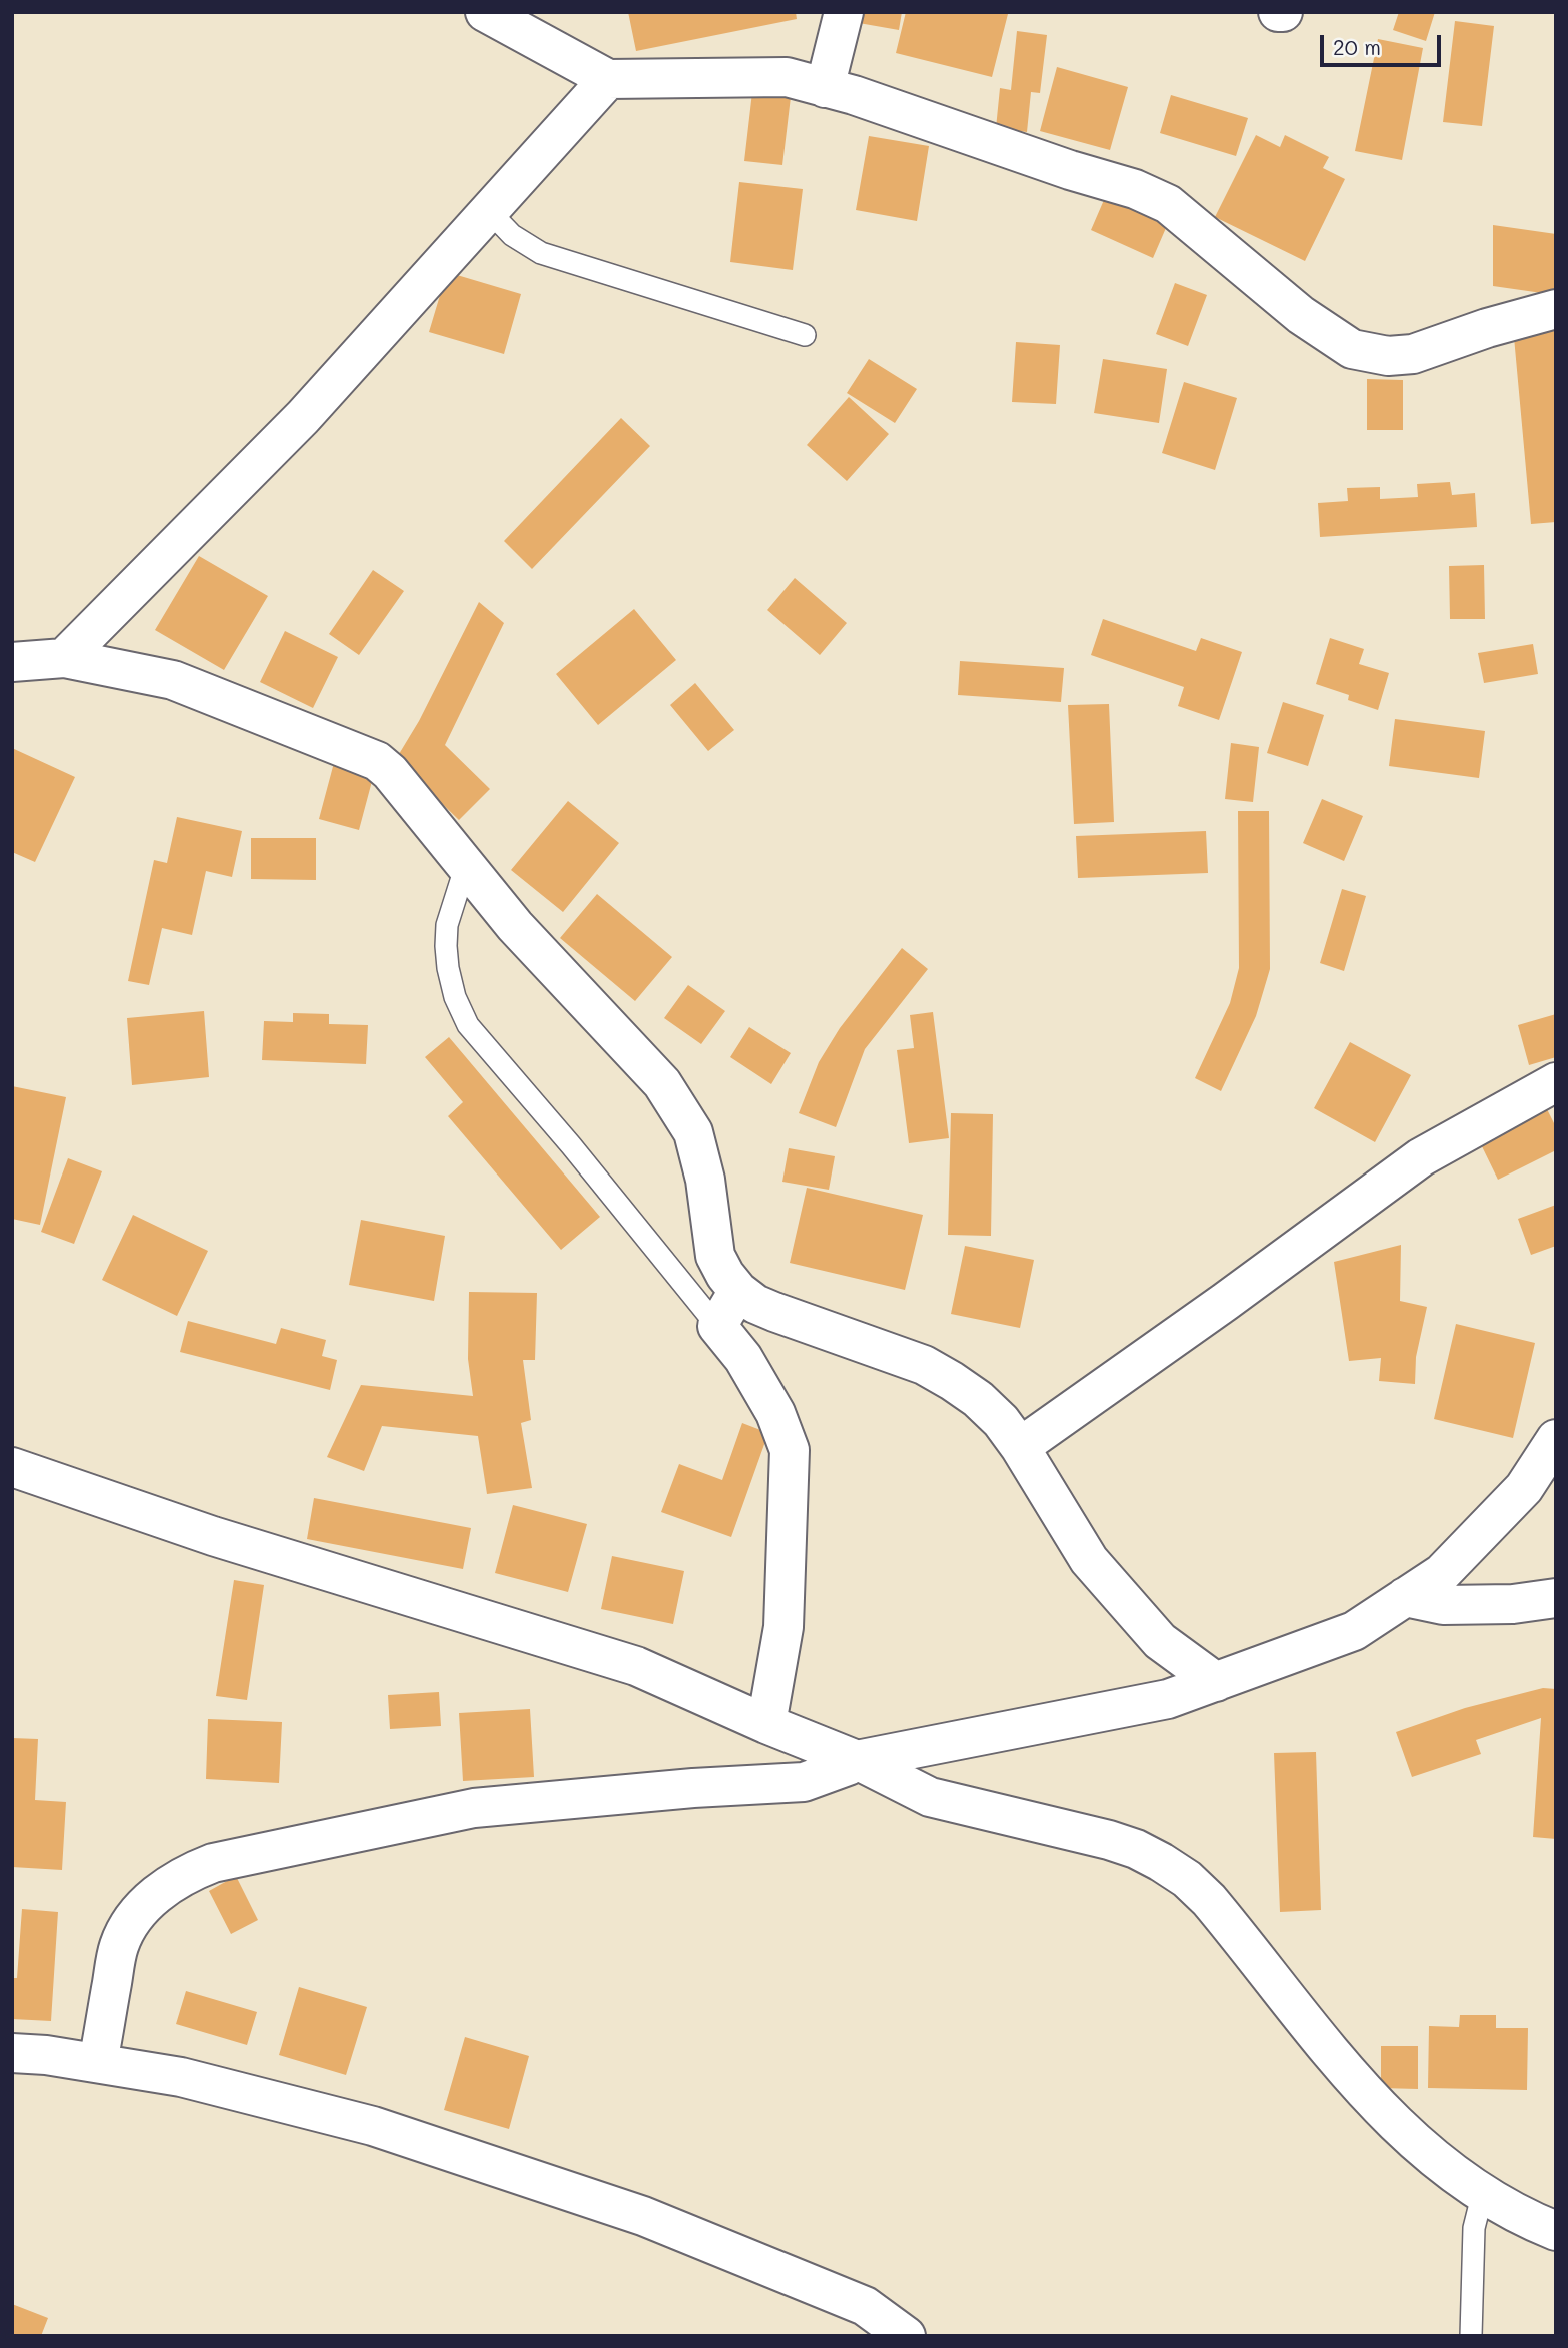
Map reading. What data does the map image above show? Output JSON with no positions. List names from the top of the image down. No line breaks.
{"scale_bar":"20 m"}
